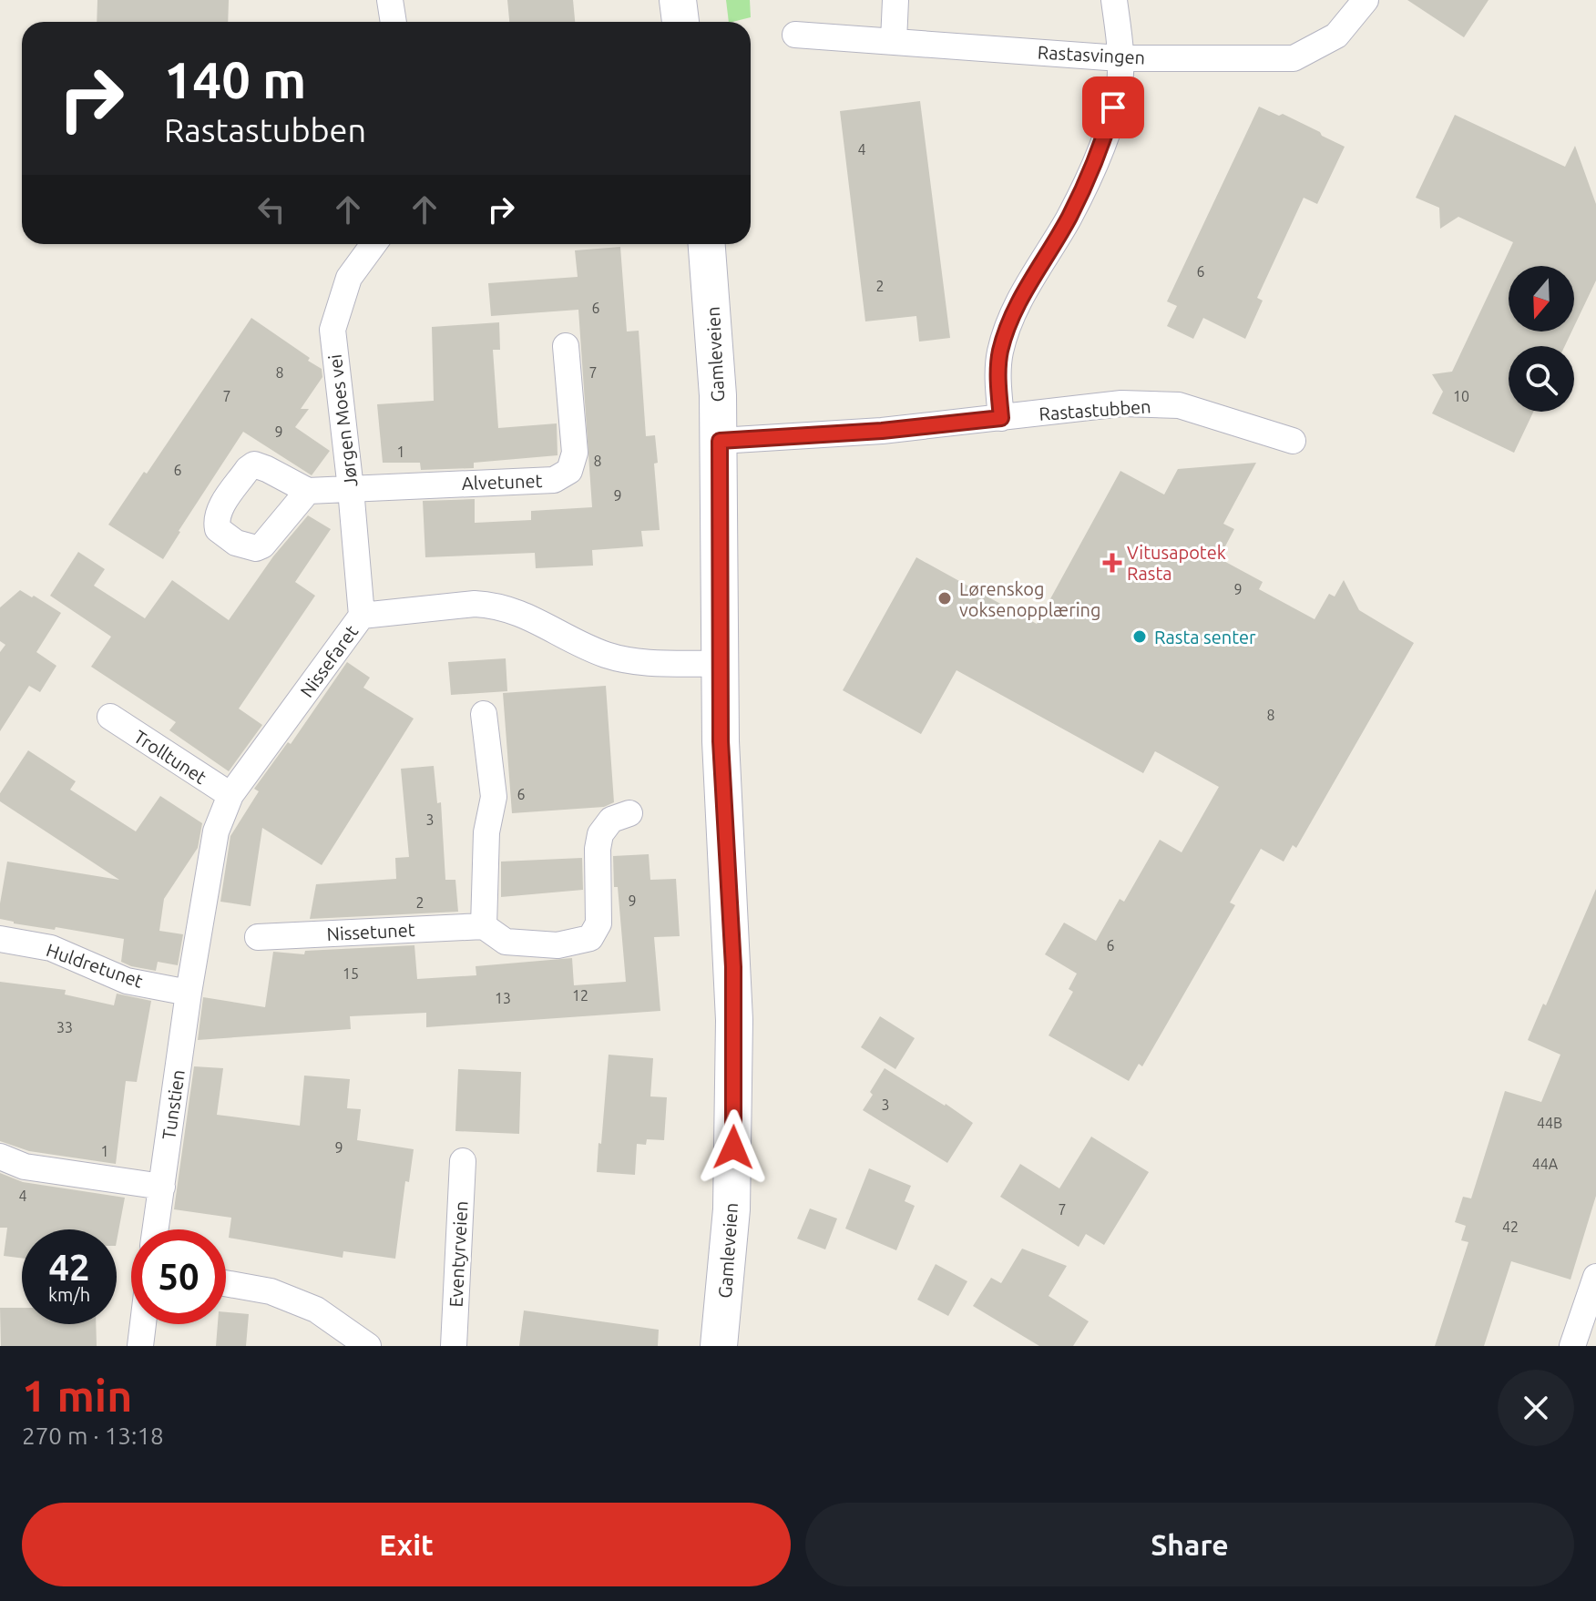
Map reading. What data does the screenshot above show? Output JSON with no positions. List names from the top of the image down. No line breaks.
{"streets":{"main road":["Gamleveien"],"street":["Rastasvingen","Rastastubben","Jørgen Moes vei","Alvetunet","Nissefaret","Trolltunet","Nissetunet","Huldretunet","Tunstien","Eventyrveien"]},"crossings":[["Gamleveien","Rastastubben"],["Gamleveien","Nissefaret"],["Jørgen Moes vei","Alvetunet"],["Jørgen Moes vei","Nissefaret"],["Nissefaret","Trolltunet"],["Nissefaret","Tunstien"],["Huldretunet","Tunstien"]],"places":{"health":["Vitusapotek Rasta"],"other":["Lørenskog voksenopplæring","Rasta senter"]},"house_numbers":["4","6","2","6","8","7","7","10","9","1","8","6","9","9","8","6","3","9","2","6","15","12","13","33","3","44B","9","1","44A","4","7","42"],"north":"bottom","page":{"turn":["140 m","Rastastubben"],"speed":"42 km/h","limit":"50","heading":["1 min","270 m · 13:18"],"buttons":["Exit","Share"]}}
